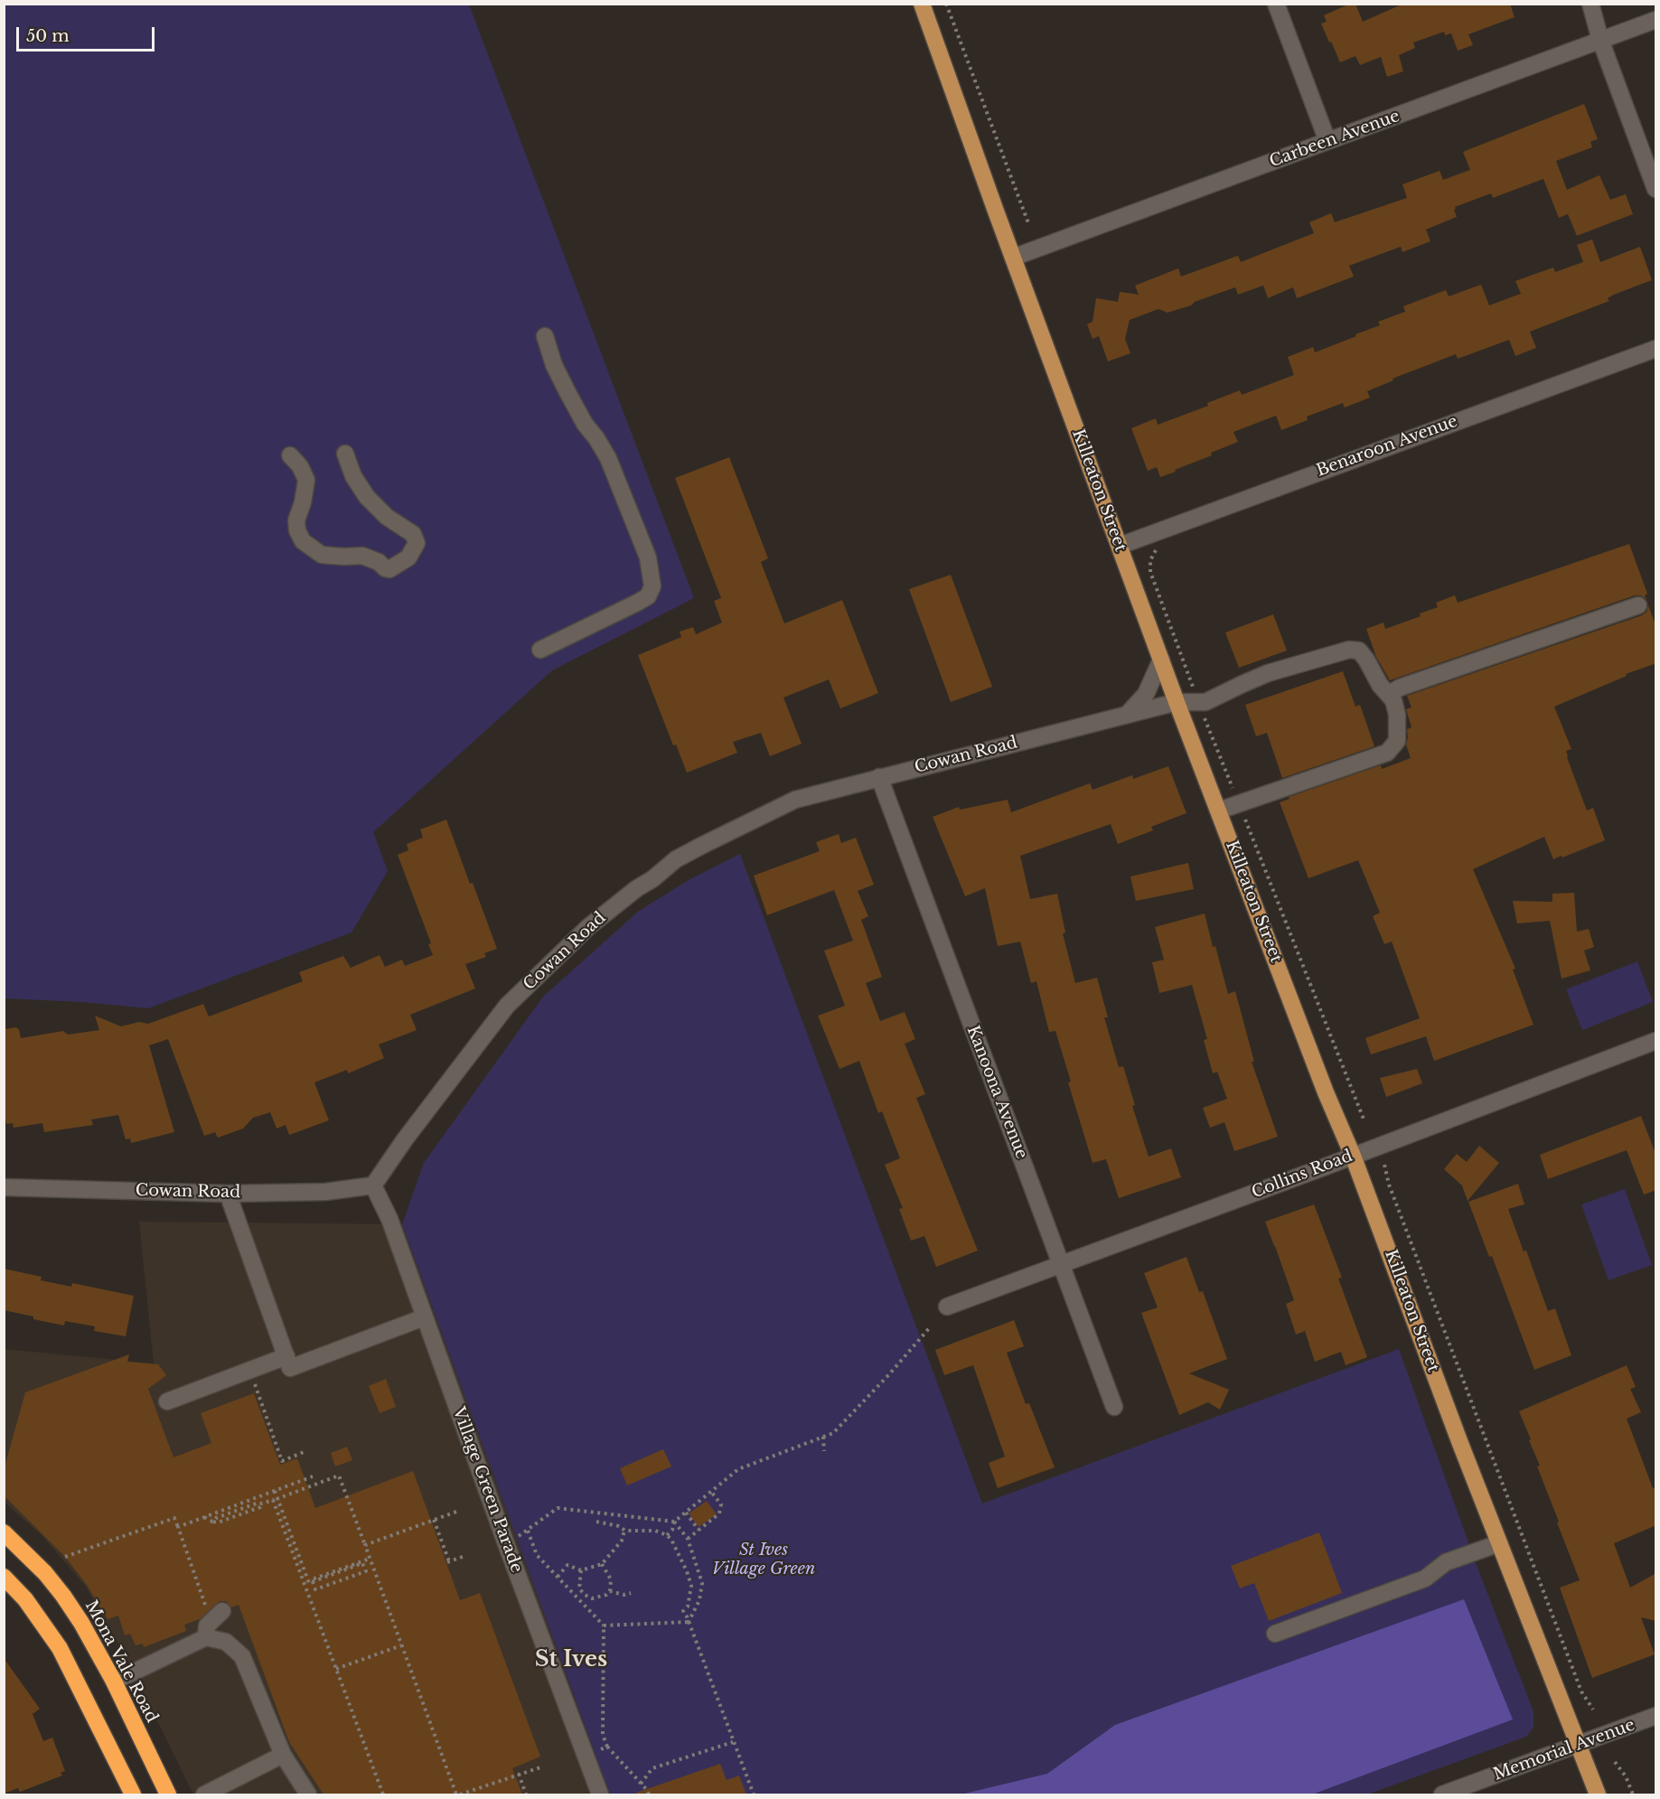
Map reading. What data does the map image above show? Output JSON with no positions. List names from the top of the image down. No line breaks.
{"streets":{"highway":["Mona Vale Road"],"main road":["Killeaton Street"],"street":["Carbeen Avenue","Benaroon Avenue","Cowan Road","Kanoona Avenue","Collins Road","Village Green Parade","Memorial Avenue"]},"crossings":[["Carbeen Avenue","Killeaton Street"],["Benaroon Avenue","Killeaton Street"],["Killeaton Street","Cowan Road"],["Killeaton Street","Collins Road"],["Killeaton Street","Memorial Avenue"],["Cowan Road","Kanoona Avenue"],["Cowan Road","Village Green Parade"],["Kanoona Avenue","Collins Road"]],"districts":["St Ives"],"parks":["St Ives Village Green"],"scale_bar":"50 m"}
